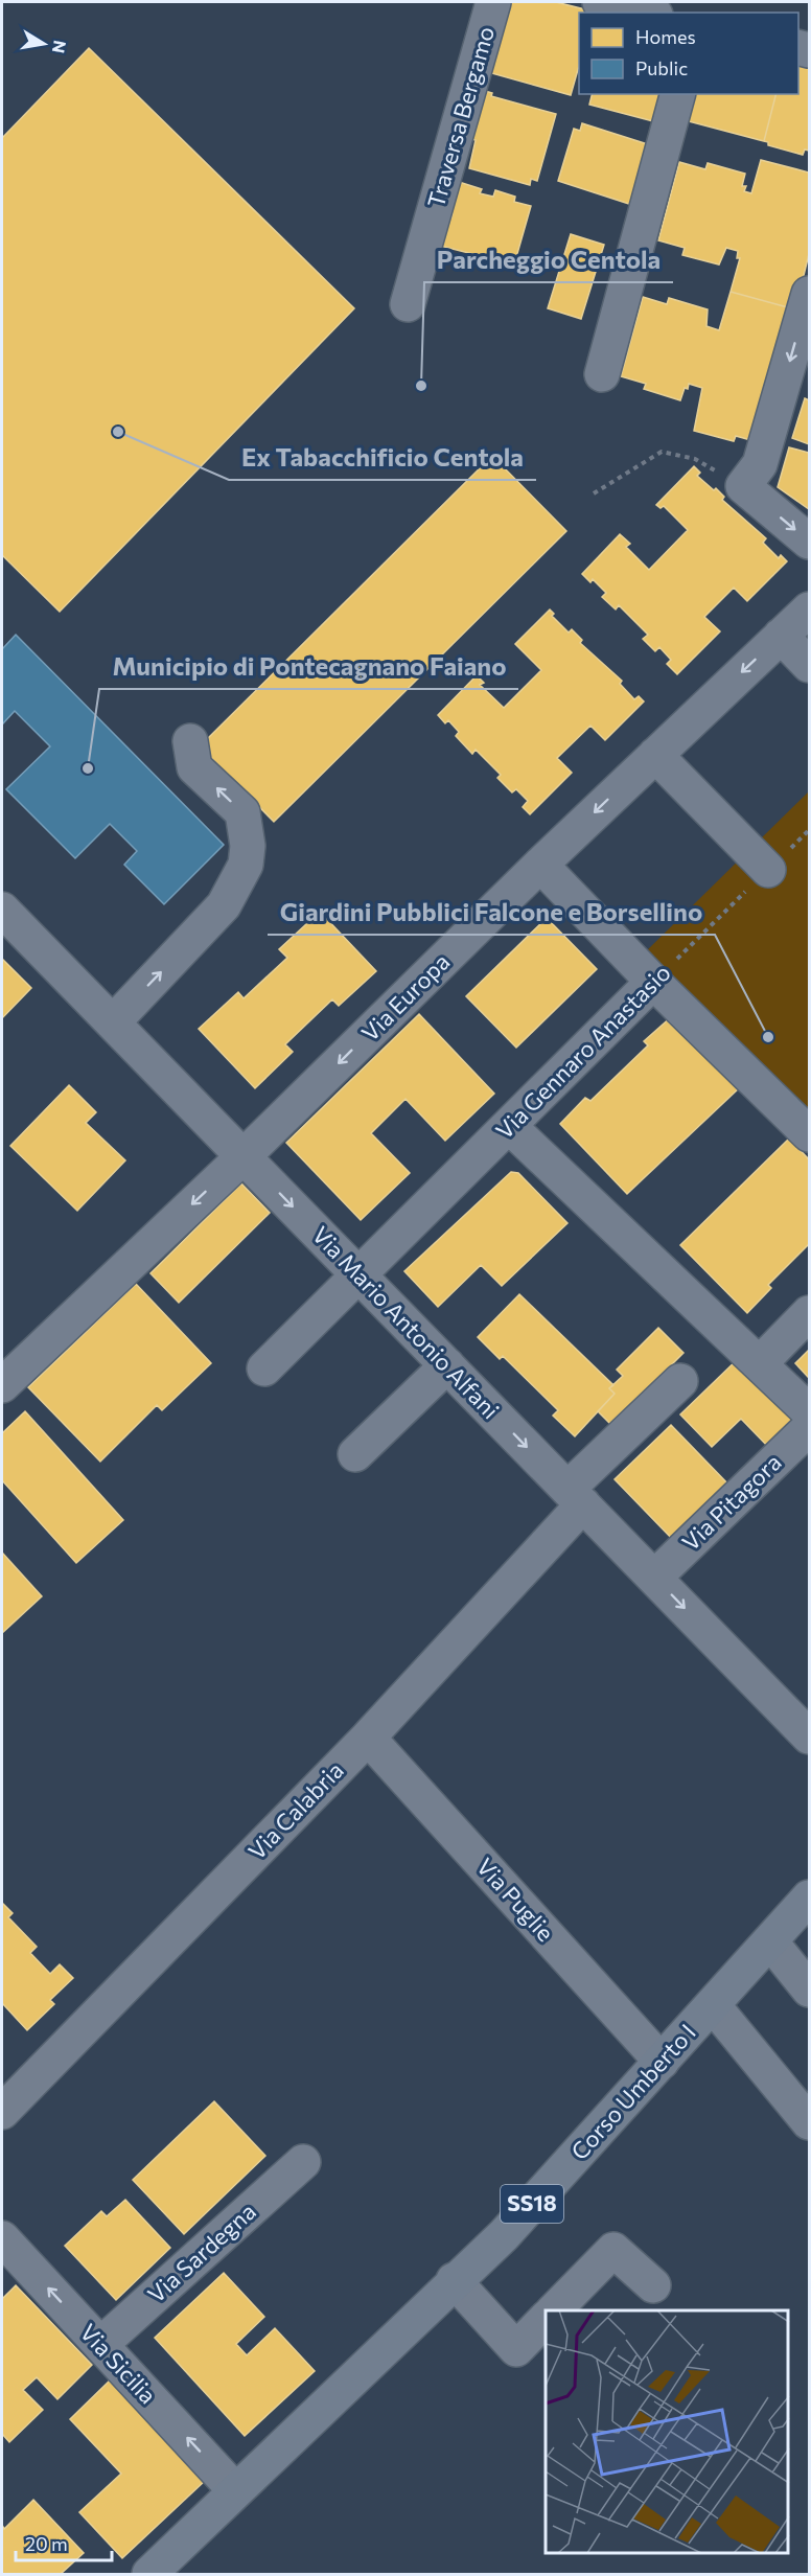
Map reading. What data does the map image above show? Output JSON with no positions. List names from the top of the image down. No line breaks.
{"streets":{"main road":["Corso Umberto I","SS18"],"street":["Traversa Bergamo","Via Europa","Via Gennaro Anastasio","Via Mario Antonio Alfani","Via Pitagora","Via Calabria","Via Puglie","Via Sardegna","Via Sicilia"]},"crossings":[["Via Europa","Via Mario Antonio Alfani"],["Via Gennaro Anastasio","Via Mario Antonio Alfani"],["Via Mario Antonio Alfani","Via Pitagora"],["Via Mario Antonio Alfani","Via Calabria"],["Via Calabria","Via Puglie"],["Via Puglie","Corso Umberto I"],["Corso Umberto I","SS18"],["Corso Umberto I","Via Sicilia"],["SS18","Via Sicilia"],["Via Sardegna","Via Sicilia"]],"one_way":["Via Europa","Via Sicilia"],"places":["Parcheggio Centola","Ex Tabacchificio Centola","Municipio di Pontecagnano Faiano","Giardini Pubblici Falcone e Borsellino"],"legend":["Homes","Public"],"scale_bar":"20 m","north":"right"}
